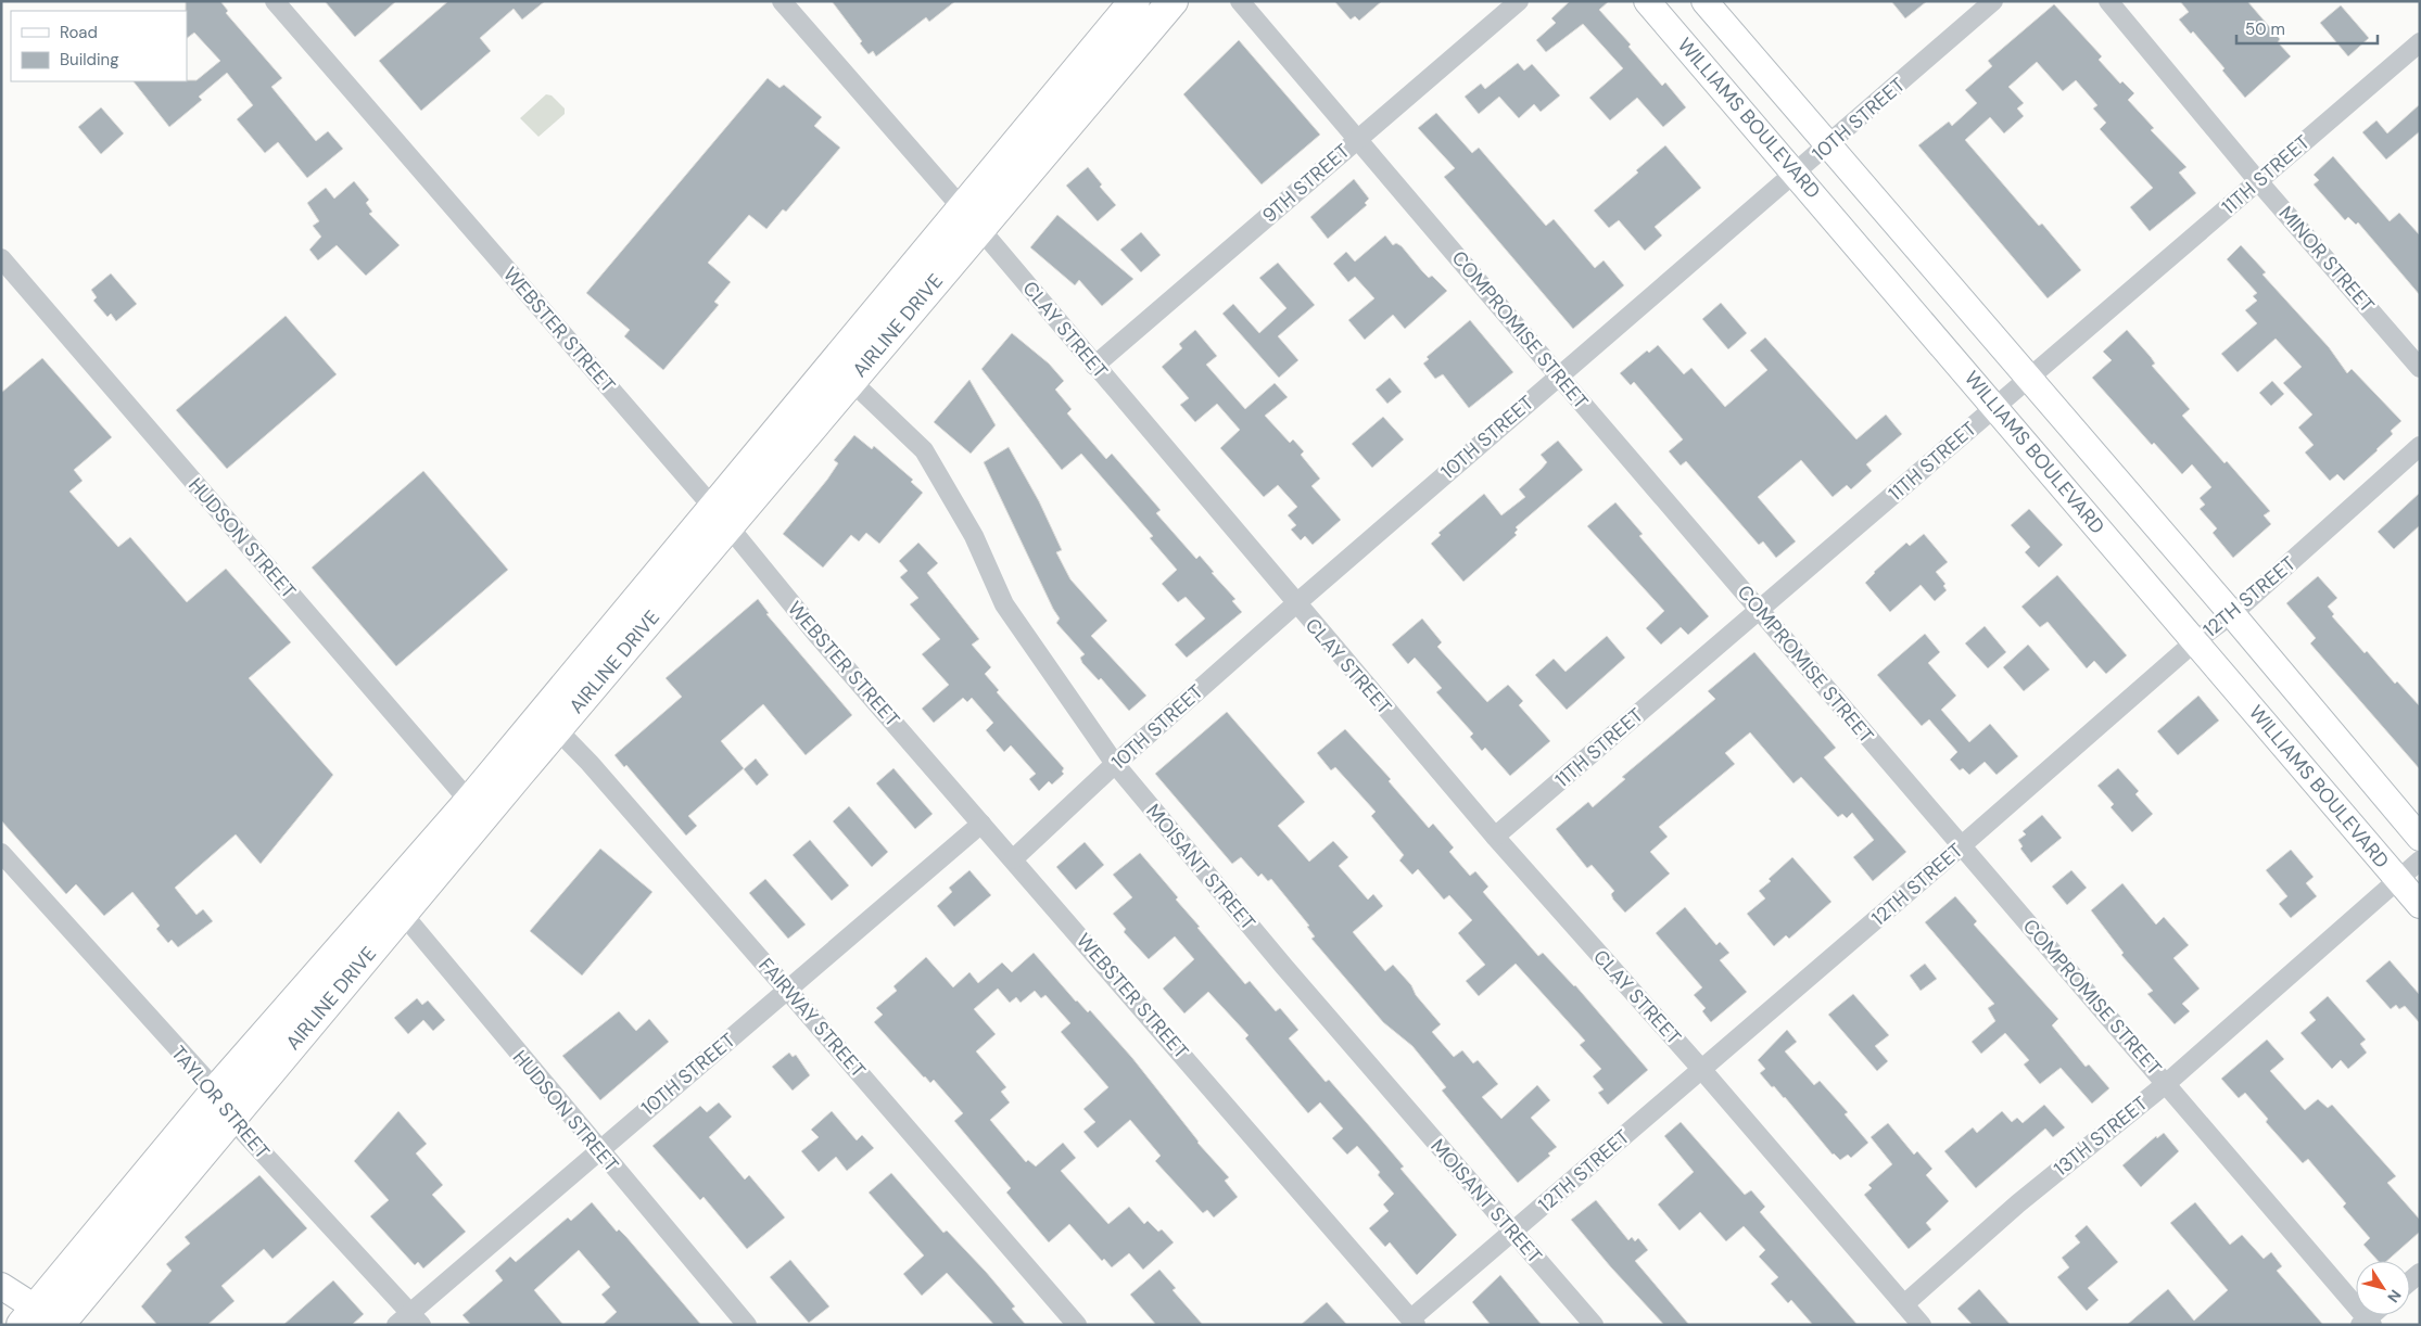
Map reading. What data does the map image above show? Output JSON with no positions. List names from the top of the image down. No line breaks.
{"streets":{"highway":["AIRLINE DRIVE"],"main road":["WILLIAMS BOULEVARD"],"street":["10TH STREET","11TH STREET","9TH STREET","MINOR STREET","WEBSTER STREET","CLAY STREET","COMPROMISE STREET","HUDSON STREET","12TH STREET","MOISANT STREET","FAIRWAY STREET","TAYLOR STREET","13TH STREET"]},"crossings":[["WILLIAMS BOULEVARD","10TH STREET"],["WILLIAMS BOULEVARD","11TH STREET"],["WILLIAMS BOULEVARD","12TH STREET"],["WILLIAMS BOULEVARD","13TH STREET"],["10TH STREET","WEBSTER STREET"],["10TH STREET","CLAY STREET"],["10TH STREET","COMPROMISE STREET"],["10TH STREET","HUDSON STREET"],["10TH STREET","MOISANT STREET"],["10TH STREET","FAIRWAY STREET"],["10TH STREET","TAYLOR STREET"],["11TH STREET","MINOR STREET"],["11TH STREET","CLAY STREET"],["11TH STREET","COMPROMISE STREET"],["9TH STREET","CLAY STREET"],["9TH STREET","COMPROMISE STREET"],["AIRLINE DRIVE","WEBSTER STREET"],["AIRLINE DRIVE","CLAY STREET"],["AIRLINE DRIVE","HUDSON STREET"],["AIRLINE DRIVE","MOISANT STREET"],["AIRLINE DRIVE","FAIRWAY STREET"],["AIRLINE DRIVE","TAYLOR STREET"],["WEBSTER STREET","12TH STREET"],["CLAY STREET","12TH STREET"],["CLAY STREET","13TH STREET"],["COMPROMISE STREET","12TH STREET"],["COMPROMISE STREET","13TH STREET"],["12TH STREET","MOISANT STREET"]],"legend":["Road","Building"],"scale_bar":"50 m","north":"bottom right"}
